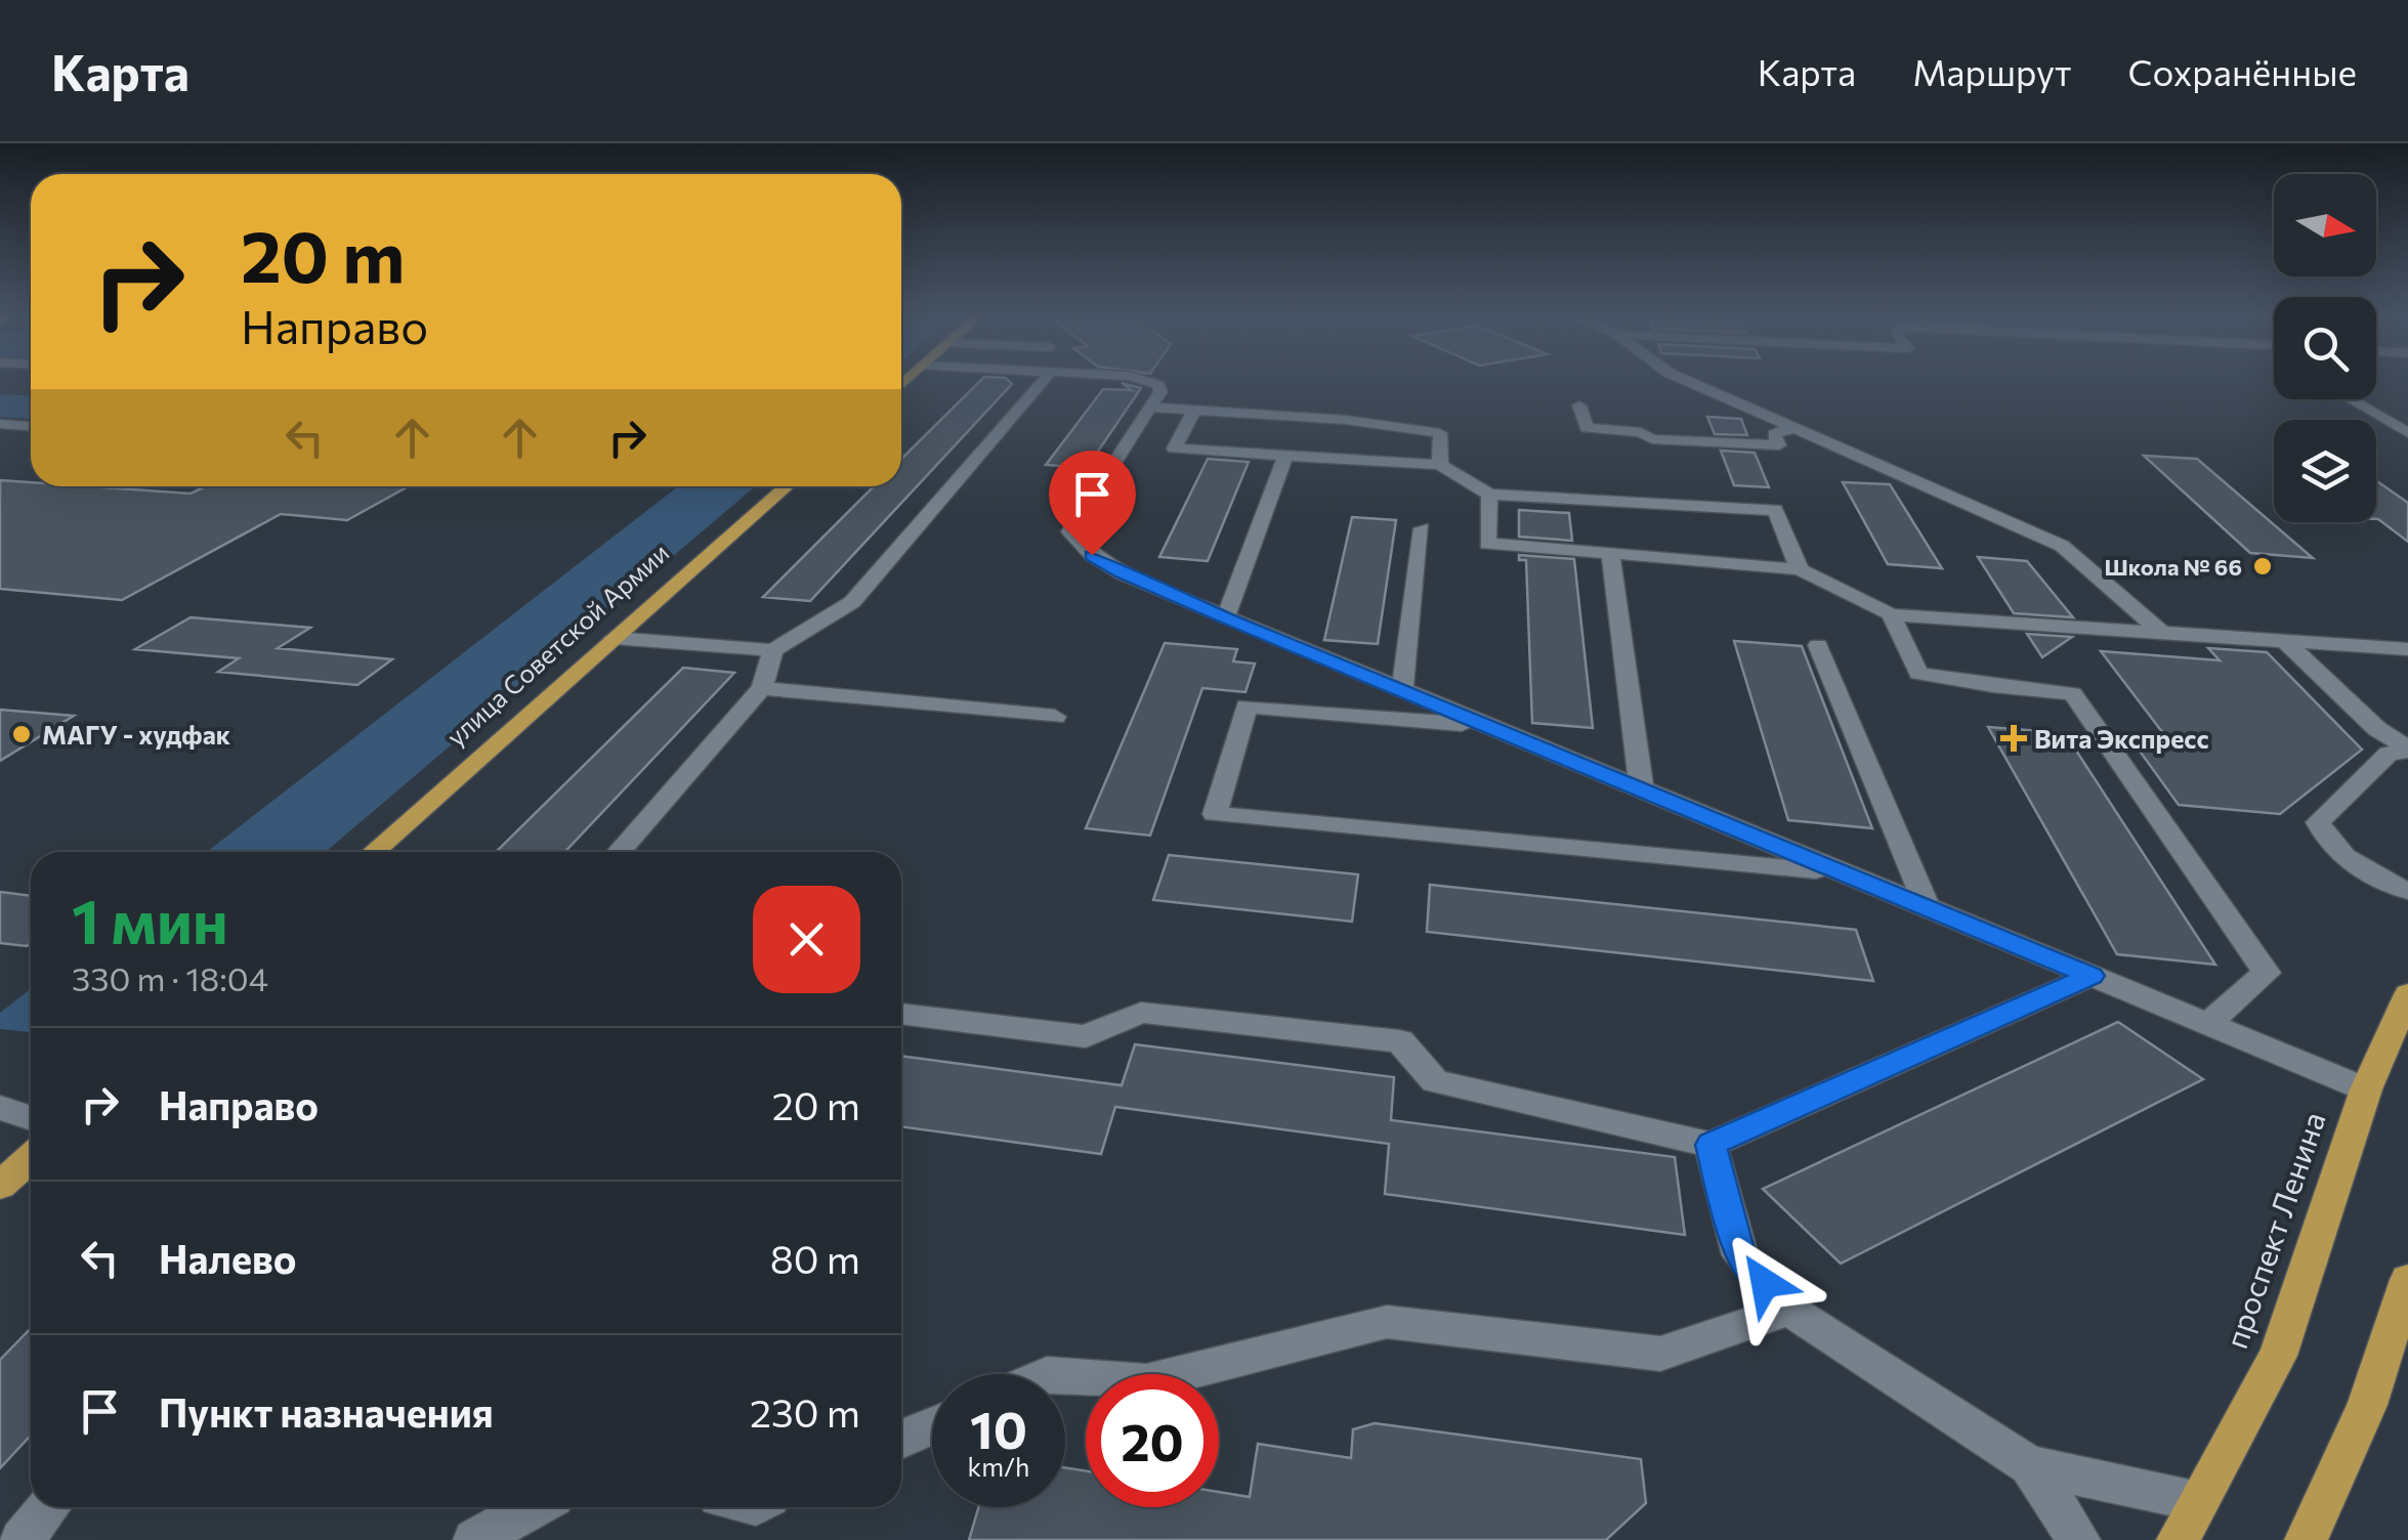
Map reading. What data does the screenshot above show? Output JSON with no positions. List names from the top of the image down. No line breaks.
{"streets":{"main road":["улица Советской Армии","проспект Ленина"]},"places":{"other":["Школа № 66","МАГУ - худфак"],"health":["Вита Экспресс"]},"north":"right","page":{"header":"Карта","nav":["Карта","Маршрут","Сохранённые"],"turn":["20 m","Направо"],"heading":["1 мин","330 m · 18:04"],"list":[{"name":"Направо","value":"20 m"},{"name":"Налево","value":"80 m"},{"name":"Пункт назначения","value":"230 m"}],"speed":"10 km/h","limit":"20"}}
